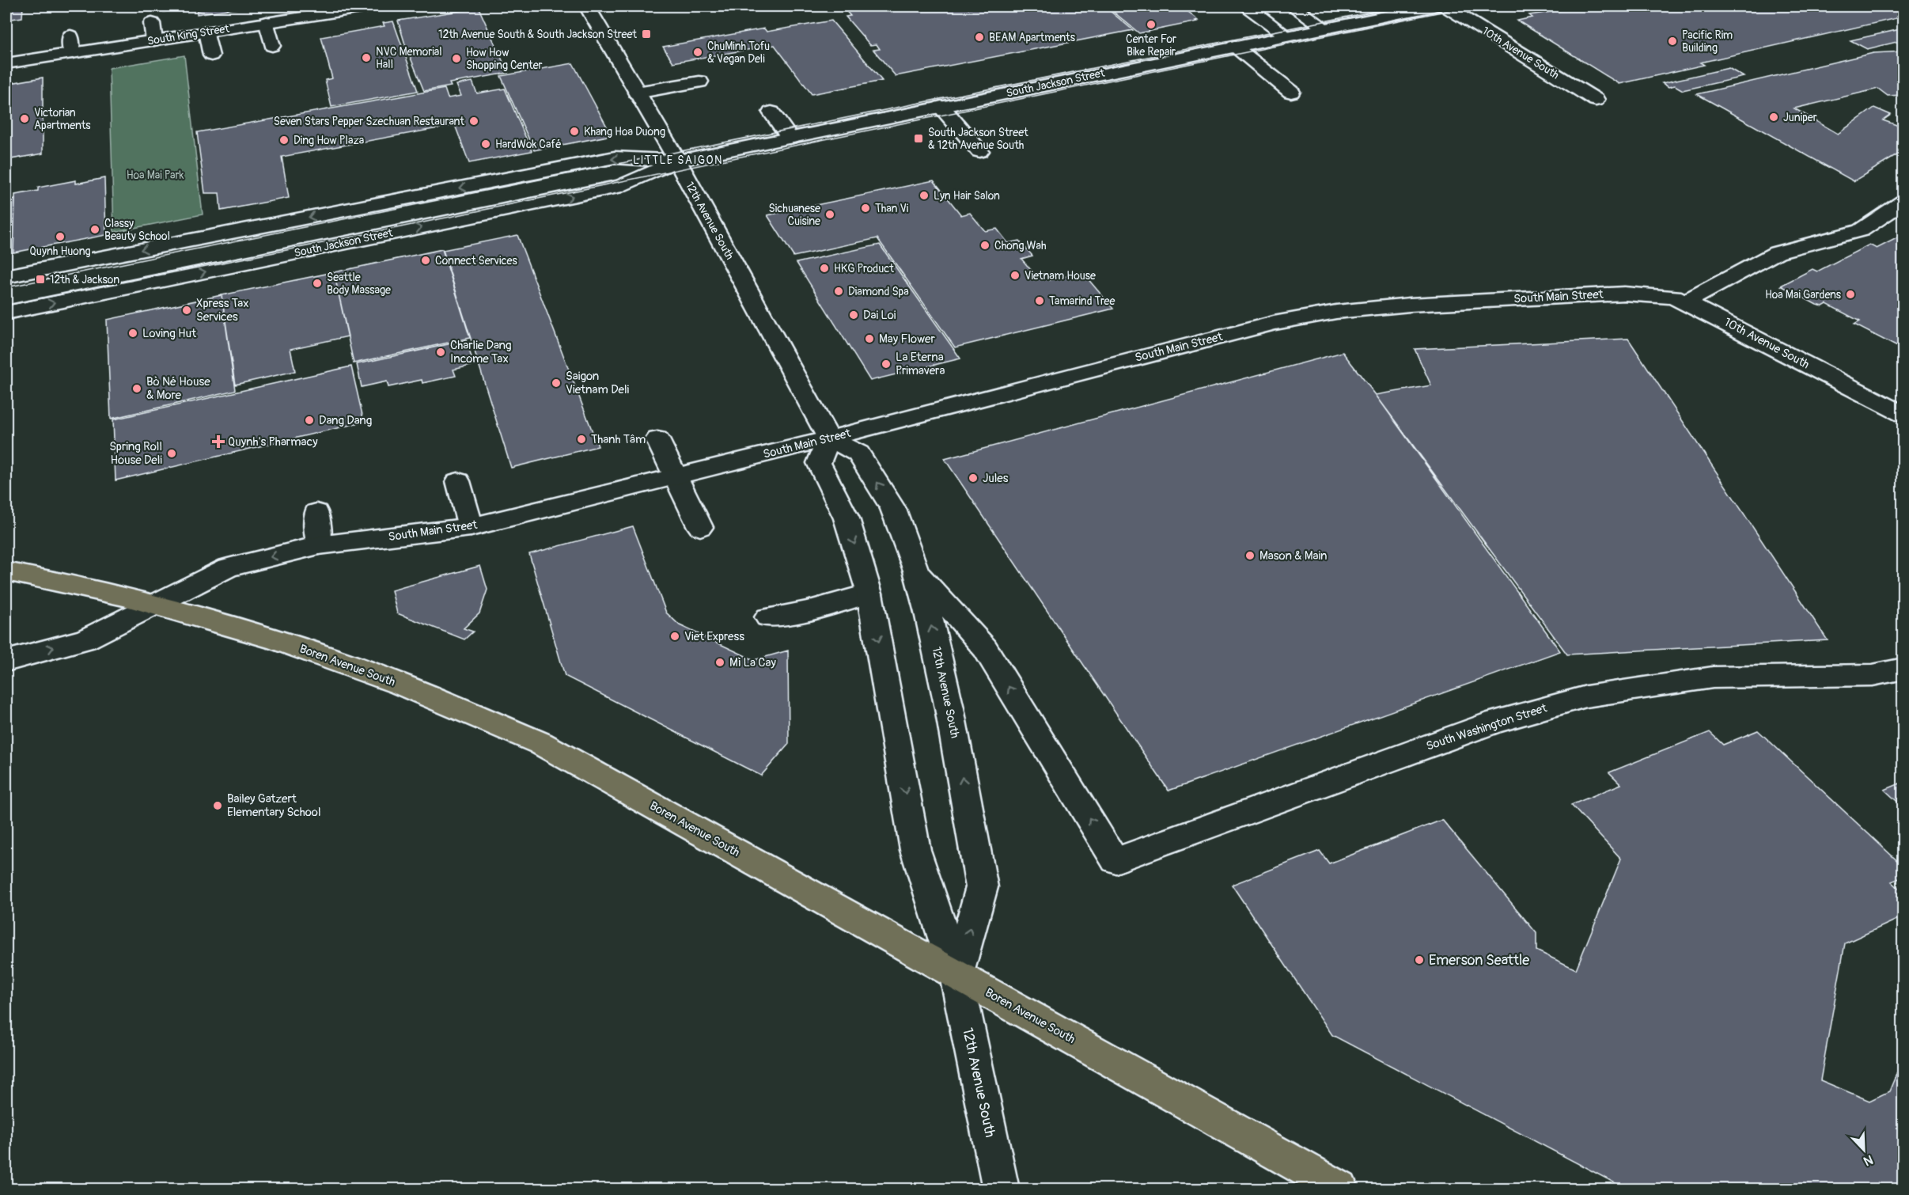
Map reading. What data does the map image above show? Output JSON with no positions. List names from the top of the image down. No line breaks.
{"streets":{"main road":["South King Street","10th Avenue South","South Jackson Street","12th Avenue South","South Main Street","Boren Avenue South","South Washington Street"]},"crossings":[["10th Avenue South","South Main Street"],["South Jackson Street","12th Avenue South"],["12th Avenue South","South Main Street"],["12th Avenue South","Boren Avenue South"],["12th Avenue South","South Washington Street"],["South Main Street","Boren Avenue South"]],"one_way":["South Washington Street"],"districts":["LITTLE SAIGON"],"parks":["Hoa Mai Park"],"places":{"other":["Center For Bike Repair","BEAM Apartments","Pacific Rim Building","ChuMinh Tofu & Vegan Deli","NVC Memorial Hall","How How Shopping Center","Juniper","Victorian Apartments","Seven Stars Pepper Szechuan Restaurant","Khang Hoa Duong","Ding How Plaza","HardWok Café","Lyn Hair Salon","Than Vi","Sichuanese Cuisine","Classy Beauty School","Quynh Huong","Chong Wah","Connect Services","HKG Product","Vietnam House","Seattle Body Massage","Diamond Spa","Hoa Mai Gardens","Tamarind Tree","Xpress Tax Services","Dai Loi","Loving Hut","May Flower","Charlie Dang Income Tax","La Eterna Primavera","Saigon Vietnam Deli","Bò Né House & More","Dang Dang","Thanh Tâm","Spring Roll House Deli","Jules","Mason & Main","Viet Express","Mì La Cay","Bailey Gatzert Elementary School","Emerson Seattle"],"transit":["12th Avenue South & South Jackson Street","South Jackson Street & 12th Avenue South","12th & Jackson"],"health":["Quynh's Pharmacy"]},"north":"bottom right"}
